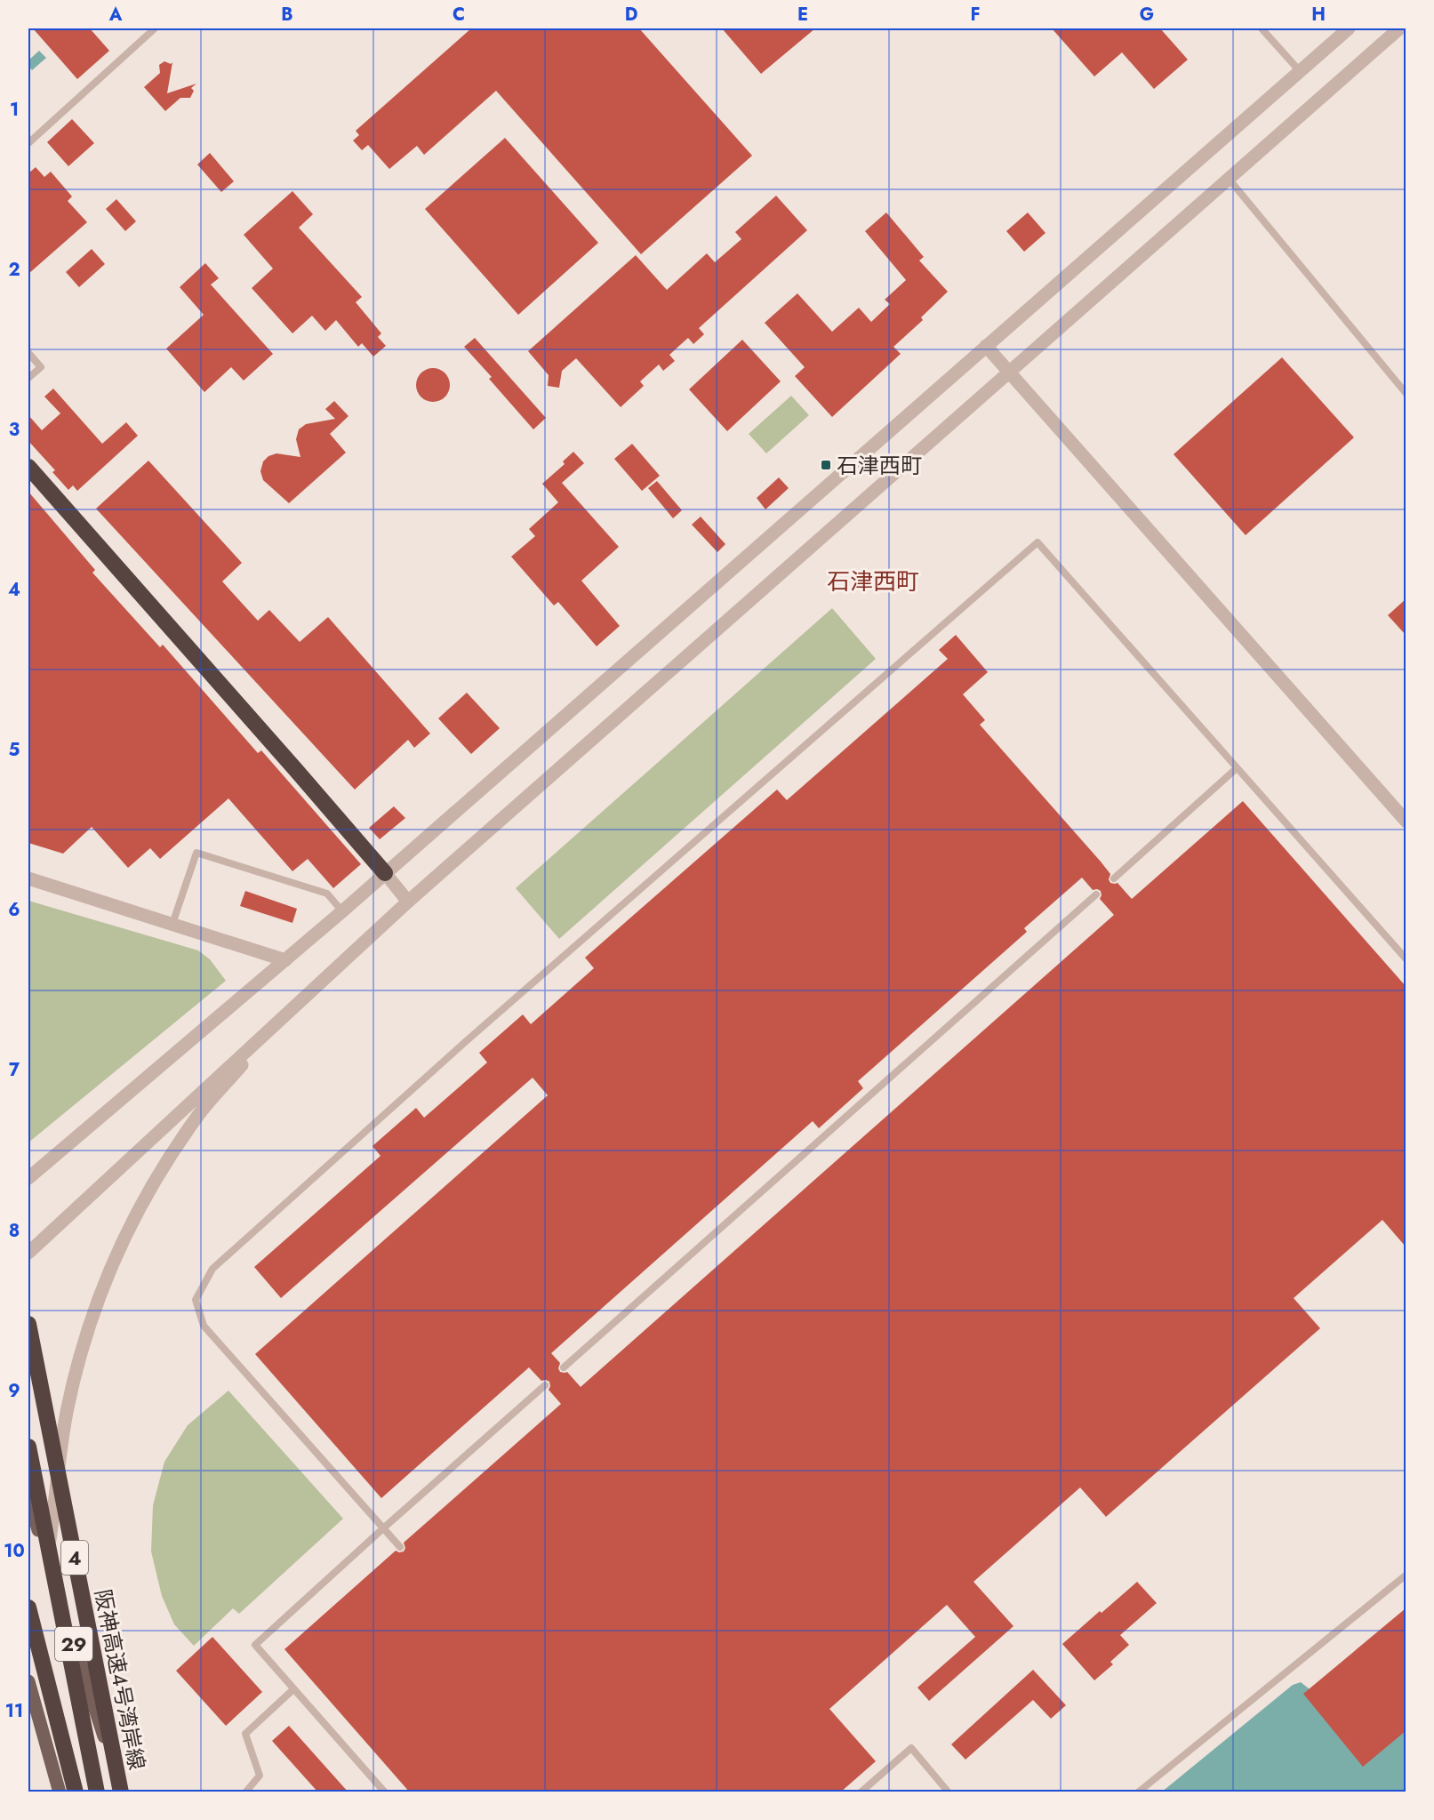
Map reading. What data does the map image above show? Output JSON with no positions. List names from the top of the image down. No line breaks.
{"streets":{"highway":["4","阪神高速4号湾岸線"],"main road":["29"]},"crossings":[["29","阪神高速4号湾岸線"]],"districts":["石津西町"],"places":{"transit":["石津西町"]},"grid":{"columns":["A","B","C","D","E","F","G","H"],"rows":["1","2","3","4","5","6","7","8","9","10","11"]}}
